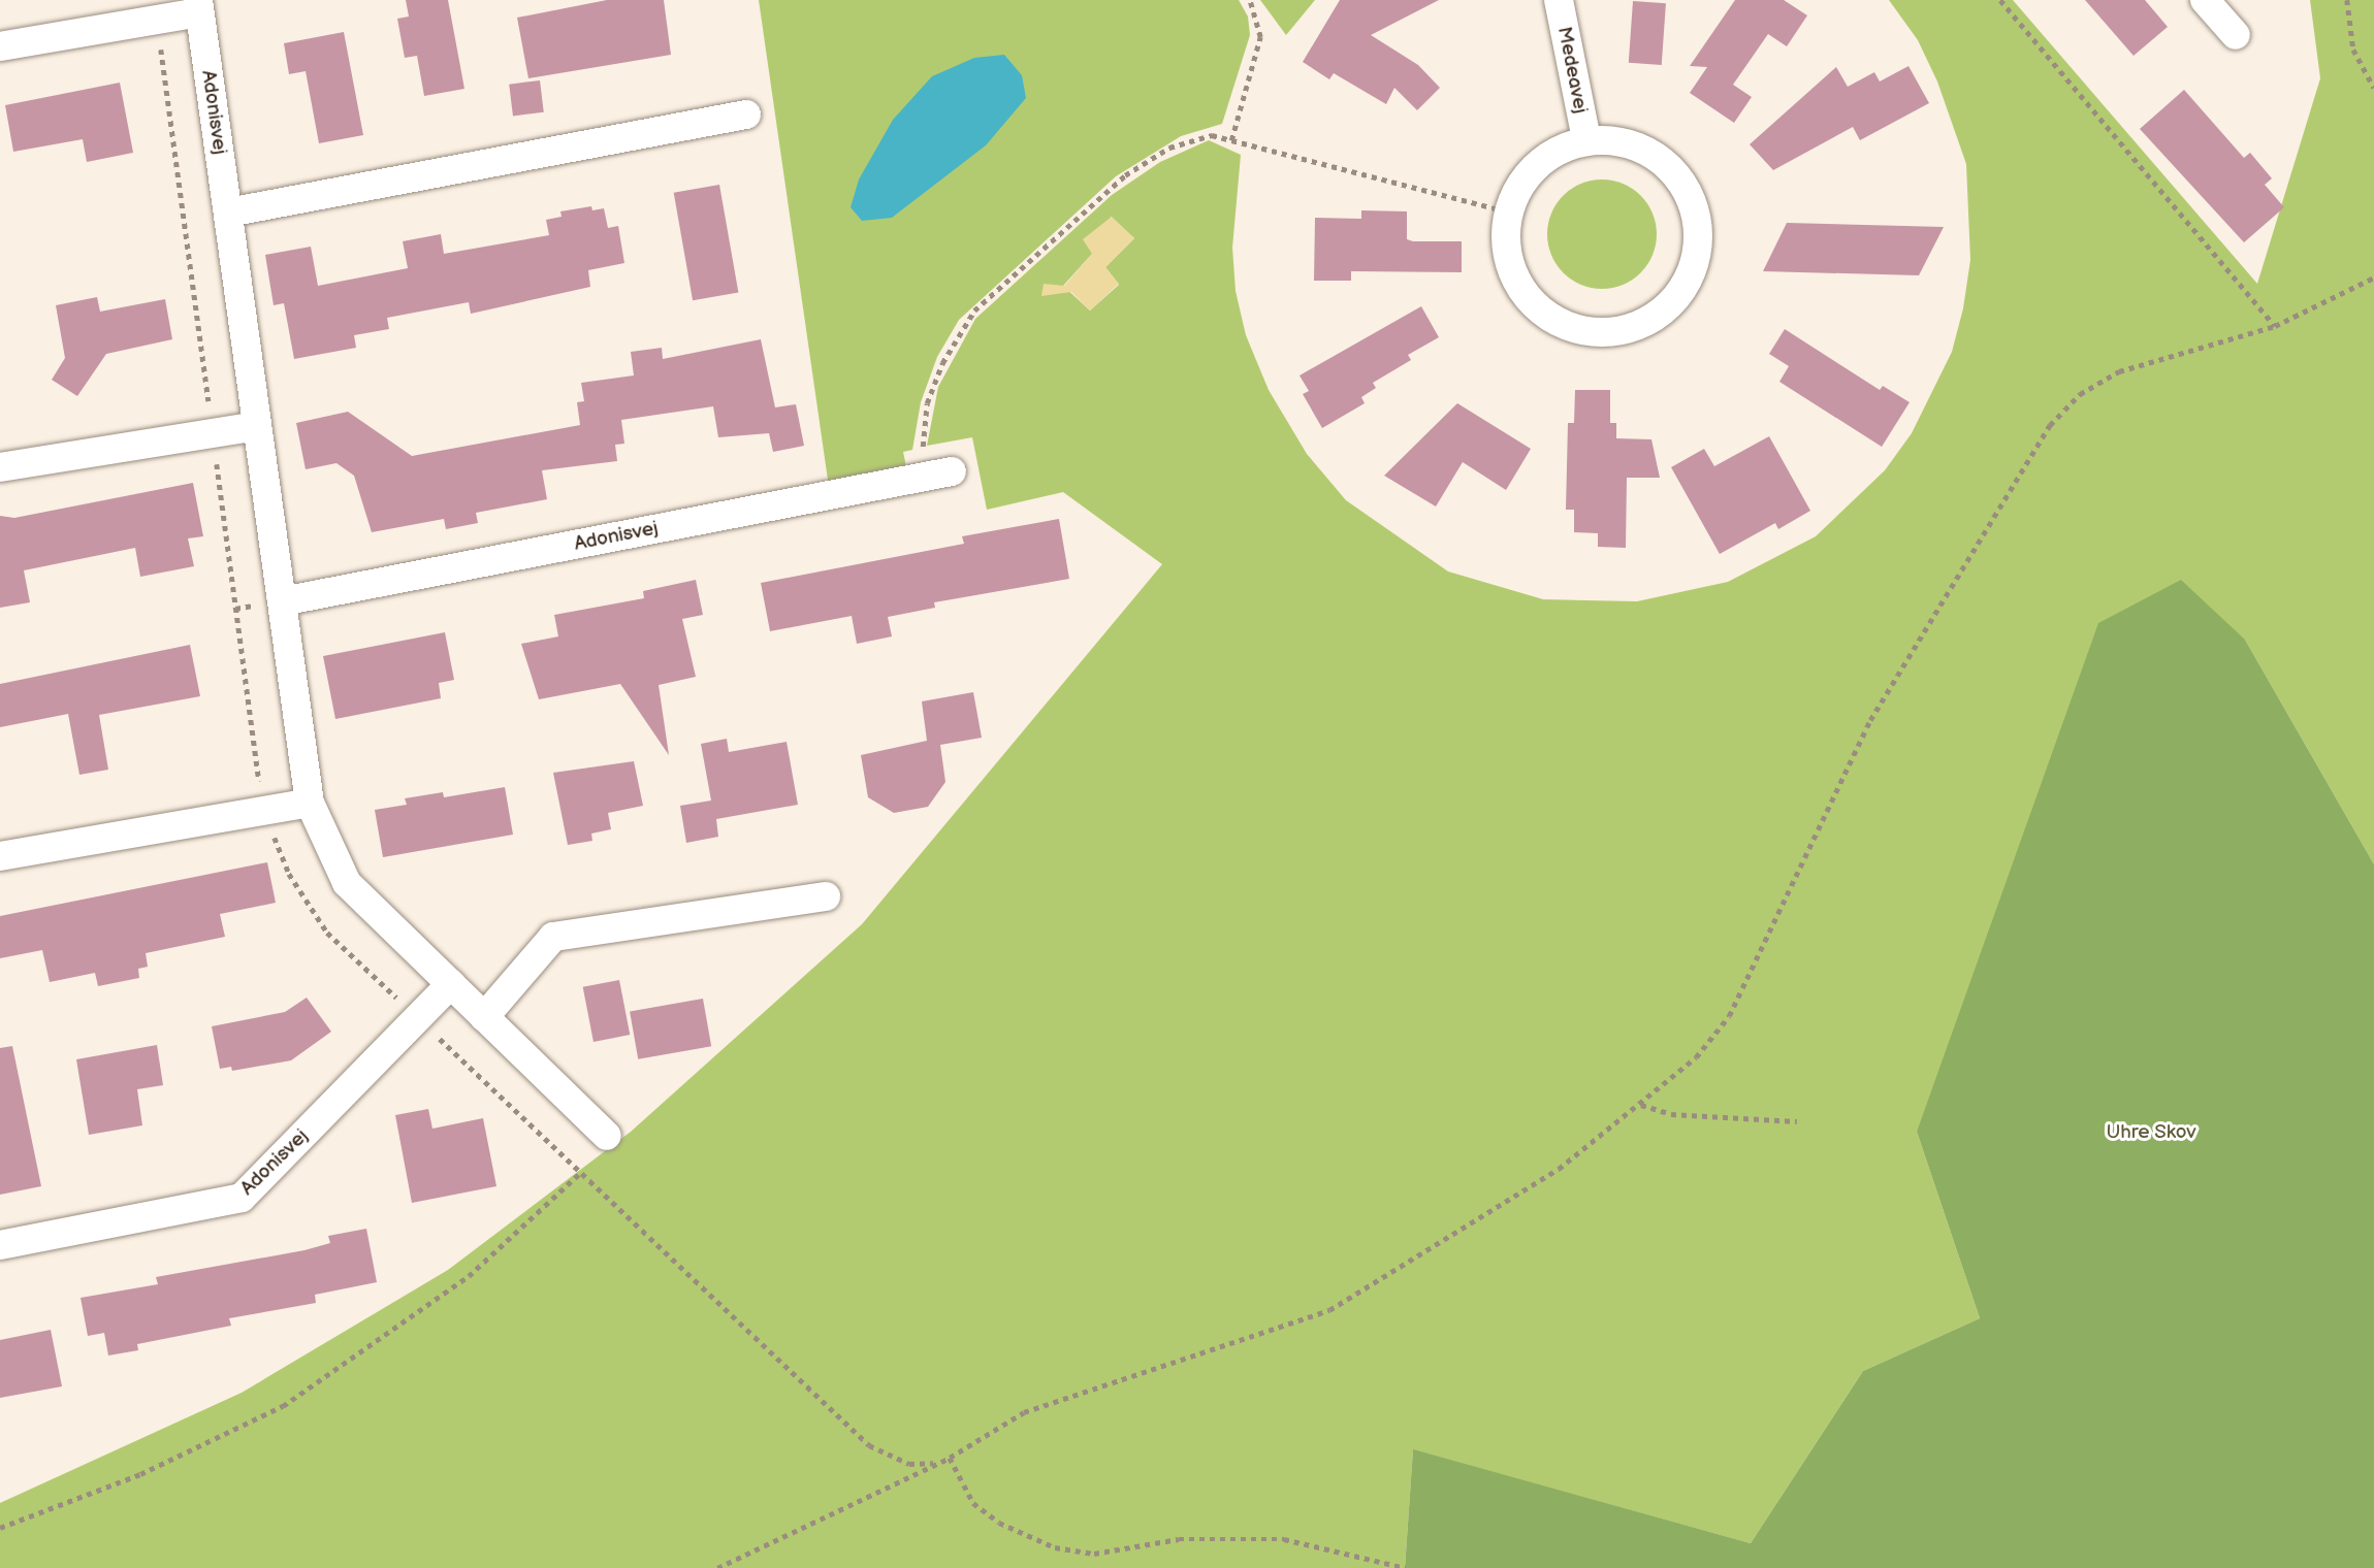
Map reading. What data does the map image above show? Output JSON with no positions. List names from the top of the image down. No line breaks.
{"streets":{"street":["Medeavej","Adonisvej"]},"parks":["Uhre Skov"]}
